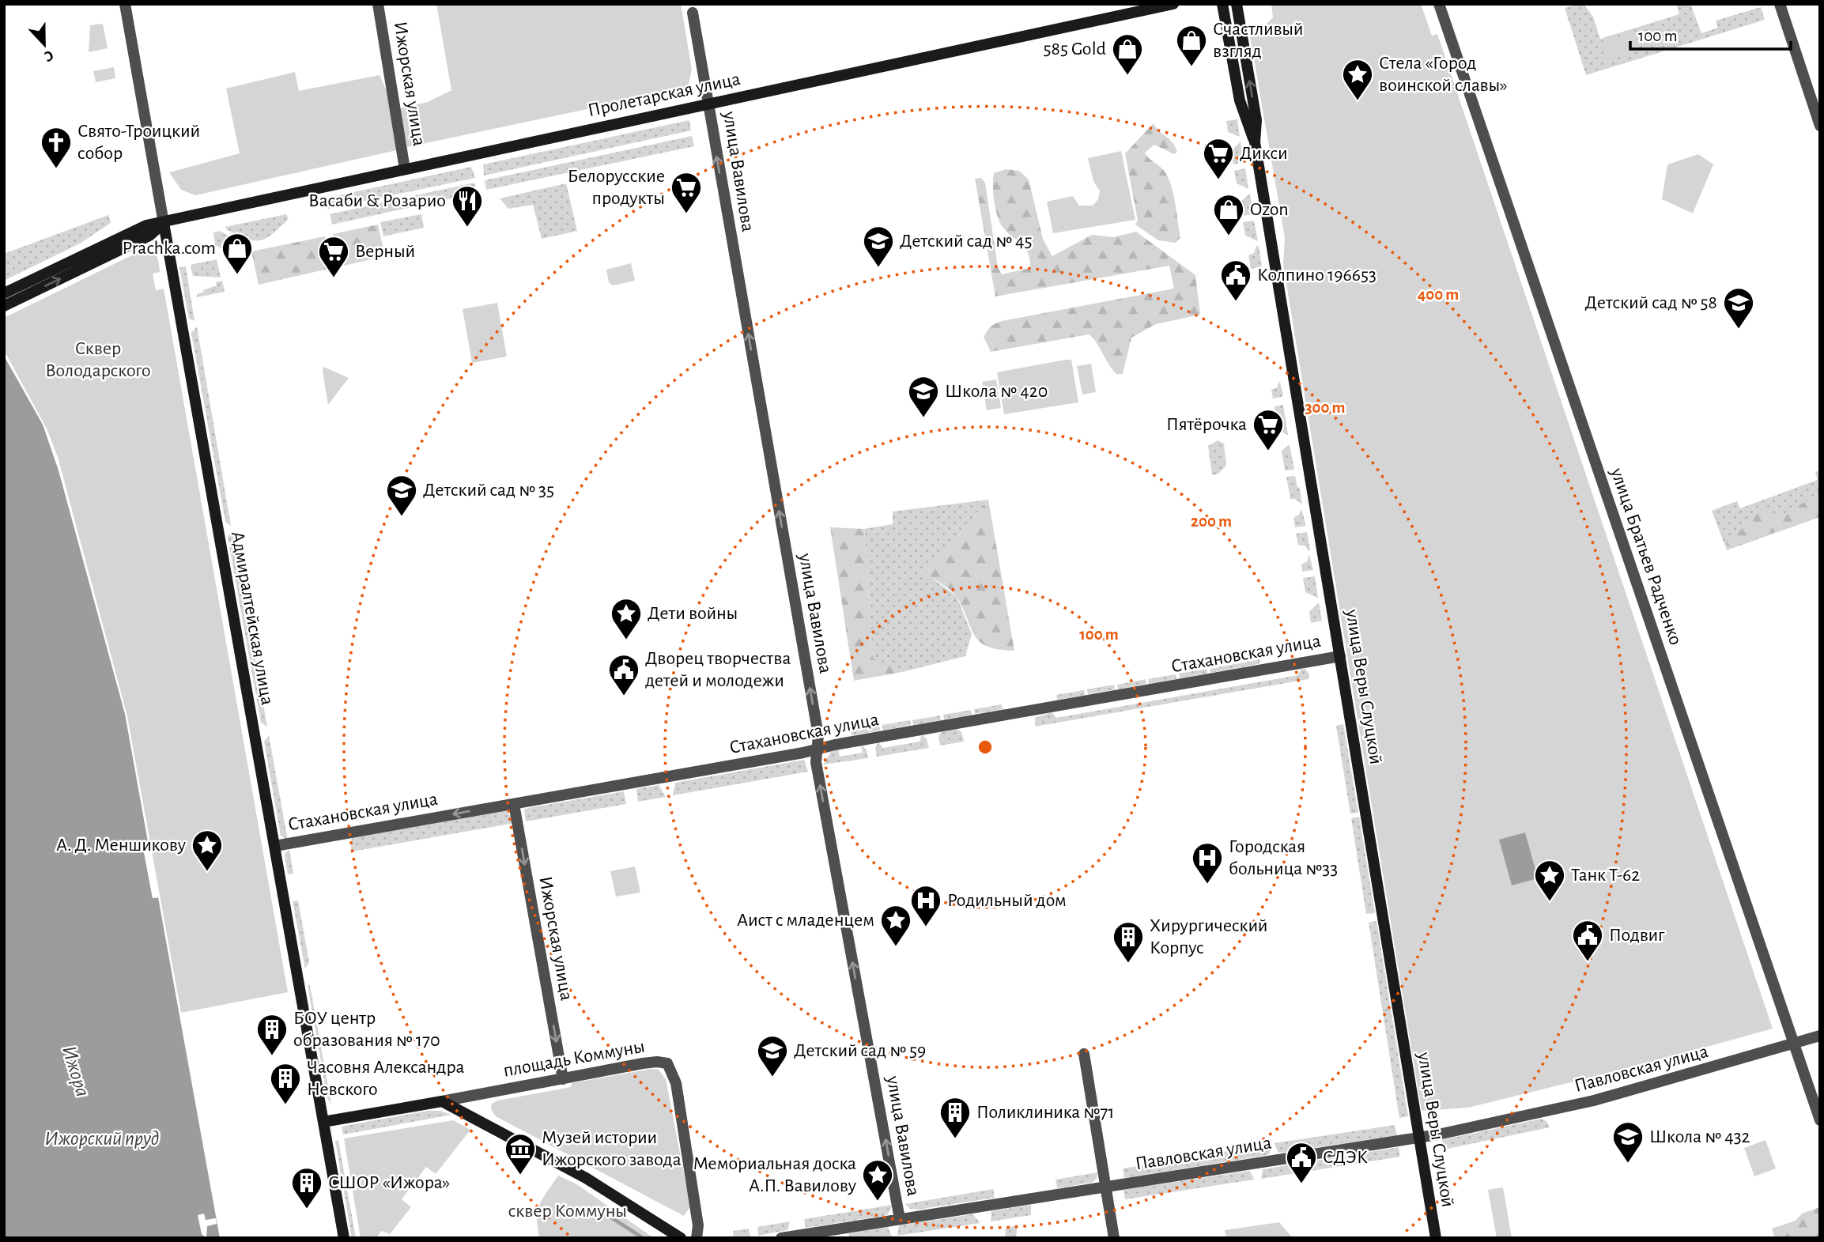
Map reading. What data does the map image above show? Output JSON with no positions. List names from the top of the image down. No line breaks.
{"streets":{"street":["Ижорская улица","Пролетарская улица","улица Вавилова","улица Братьев Радченко","Адмиралтейская улица","Стахановская улица","улица Веры Слуцкой","площадь Коммуны","Павловская улица"]},"crossings":[["Ижорская улица","Пролетарская улица"],["Ижорская улица","Стахановская улица"],["Ижорская улица","площадь Коммуны"],["Пролетарская улица","улица Вавилова"],["Пролетарская улица","Адмиралтейская улица"],["улица Вавилова","Стахановская улица"],["улица Вавилова","Павловская улица"],["улица Братьев Радченко","Павловская улица"],["Адмиралтейская улица","Стахановская улица"],["Адмиралтейская улица","площадь Коммуны"],["Стахановская улица","улица Веры Слуцкой"],["улица Веры Слуцкой","Павловская улица"]],"one_way":["Ижорская улица","улица Вавилова"],"water":["Ижора","Ижорский пруд"],"parks":["Сквер Володарского","сквер Коммуны"],"places":{"shop":["Счастливый взгляд","585 Gold","Ozon","Prachka.com"],"place":["Стела «Город воинской славы»","Дети войны","А. Д. Меншикову","Танк Т-62","Аист с младенцем","Мемориальная доска А.П. Вавилову"],"church":["Свято-Троицкий собор"],"supermarket":["Дикси","Белорусские продукты","Верный","Пятёрочка"],"restaurant":["Васаби & Розарио"],"school or university":["Детский сад № 45","Детский сад № 58","Школа № 420","Детский сад № 35","Детский сад № 59","Школа № 432"],"public building":["Колпино 196653","Дворец творчества детей и молодежи","Подвиг","СДЭК"],"hospital":["Городская больница №33","Родильный дом"],"building":["Хирургический Корпус","БОУ центр образования № 170","Часовня Александра Невского","Поликлиника №71","СШОР «Ижора»"],"museum":["Музей истории Ижорского завода"]},"scale_bar":"100 m","north":"bottom","rings":["400 m","300 m","200 m","100 m"]}
